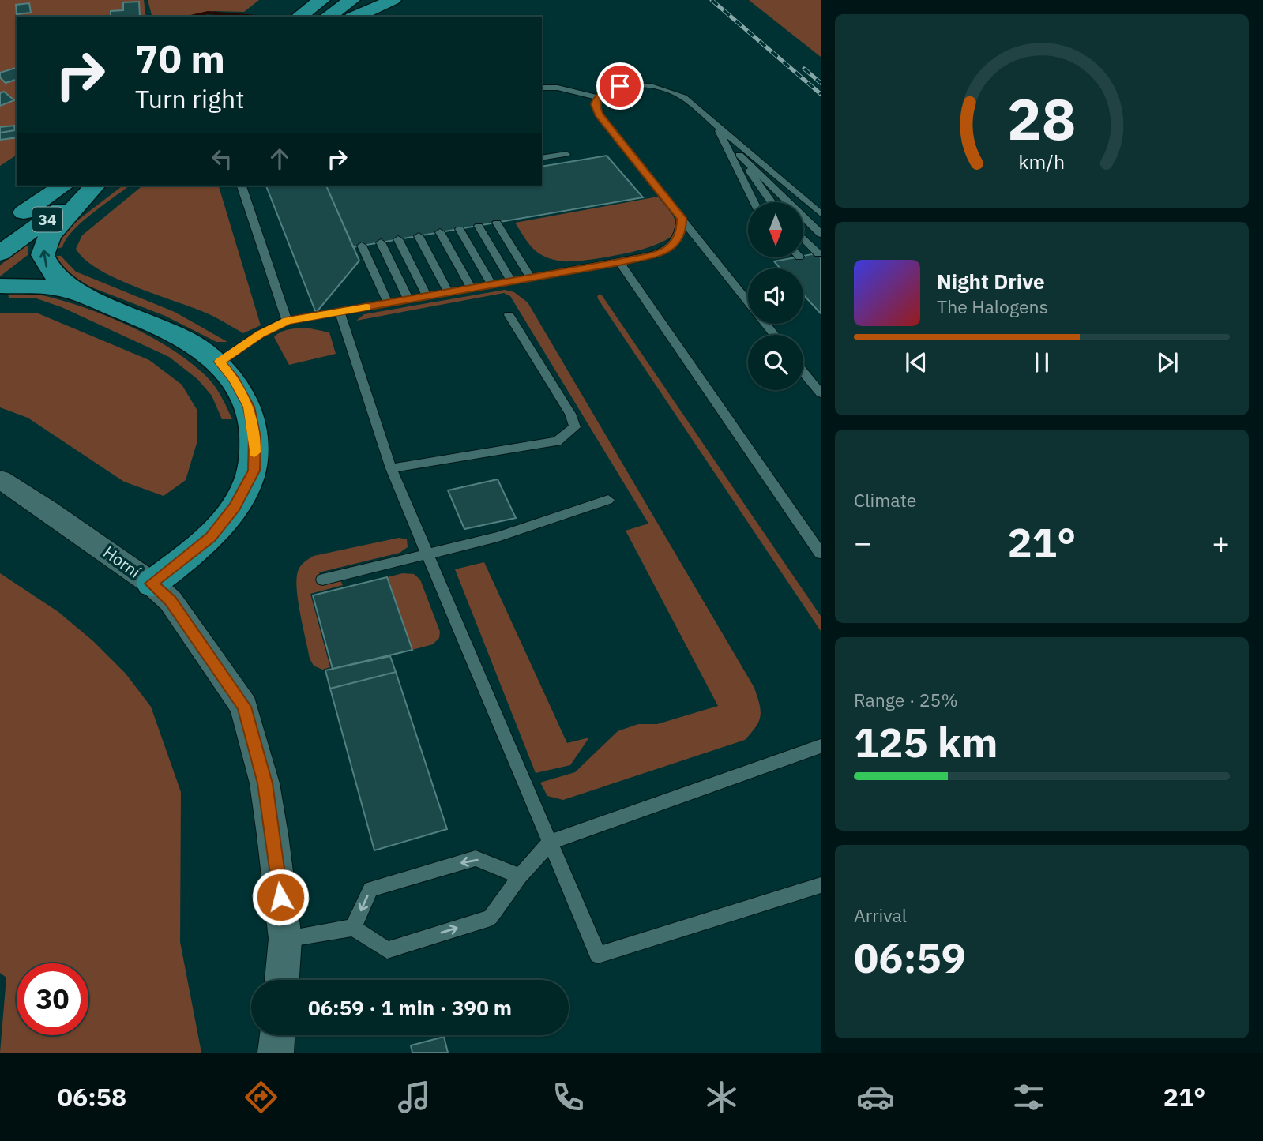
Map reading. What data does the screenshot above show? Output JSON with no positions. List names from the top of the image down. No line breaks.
{"streets":{"highway":["34"],"street":["Horní"]},"north":"bottom","page":{"turn":["70 m","Turn right"],"song":["Night Drive","The Halogens"],"tile":["Climate",["Range · 25%","125 km"],["Arrival","06:59"]],"heat":["−","21°","+"],"limit":"30","trip":"06:59 · 1 min · 390 m","tabs":["06:58","21°"],"gauge":["28","km/h"]}}
